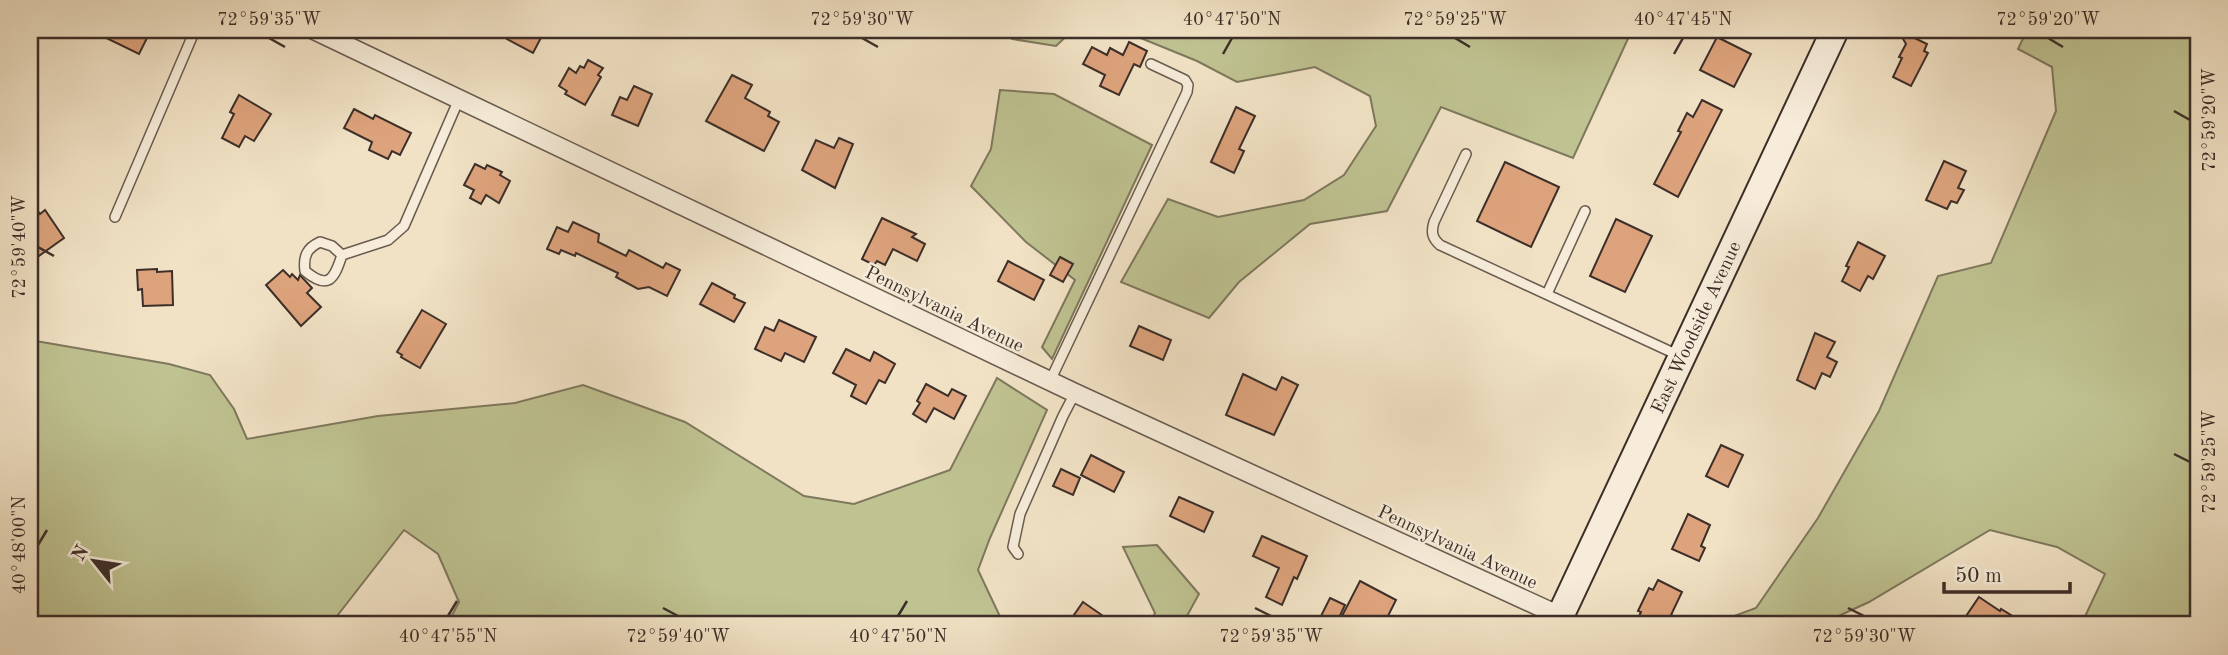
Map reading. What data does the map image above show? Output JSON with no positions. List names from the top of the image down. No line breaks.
{"streets":{"main road":["East Woodside Avenue"],"street":["Pennsylvania Avenue"]},"crossings":[["Pennsylvania Avenue","East Woodside Avenue"]],"scale_bar":"50 m","north":"top left","coordinates":["72°59'35\"W","72°59'30\"W","40°47'50\"N","72°59'25\"W","40°47'45\"N","72°59'20\"W","72°59'40\"W","40°48'00\"N","40°47'55\"N"]}
